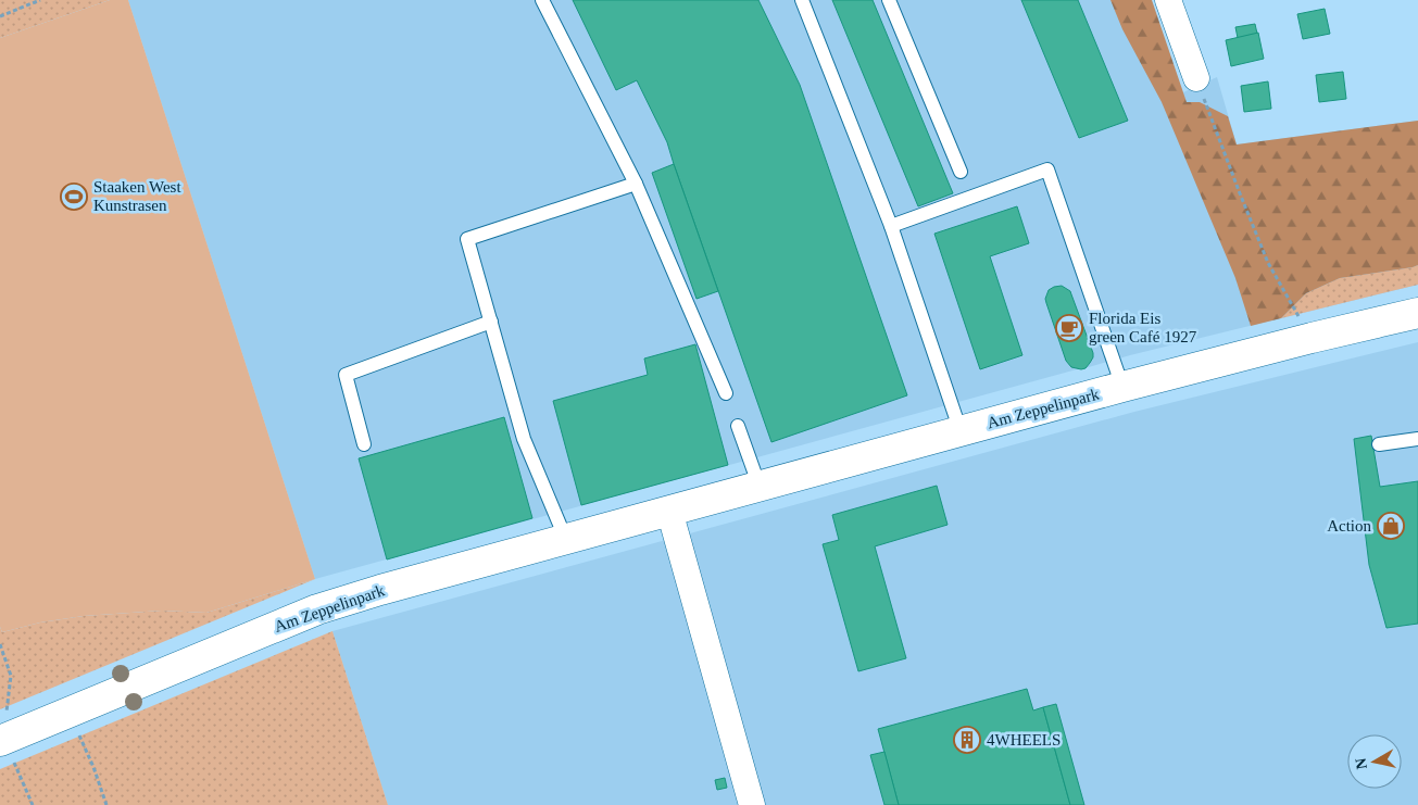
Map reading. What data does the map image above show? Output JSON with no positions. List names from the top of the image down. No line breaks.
{"streets":{"main road":["Am Zeppelinpark"]},"places":{"sports":["Staaken West Kunstrasen"],"cafe":["Florida Eis green Café 1927"],"shop":["Action"],"building":["4WHEELS"]},"north":"left"}
